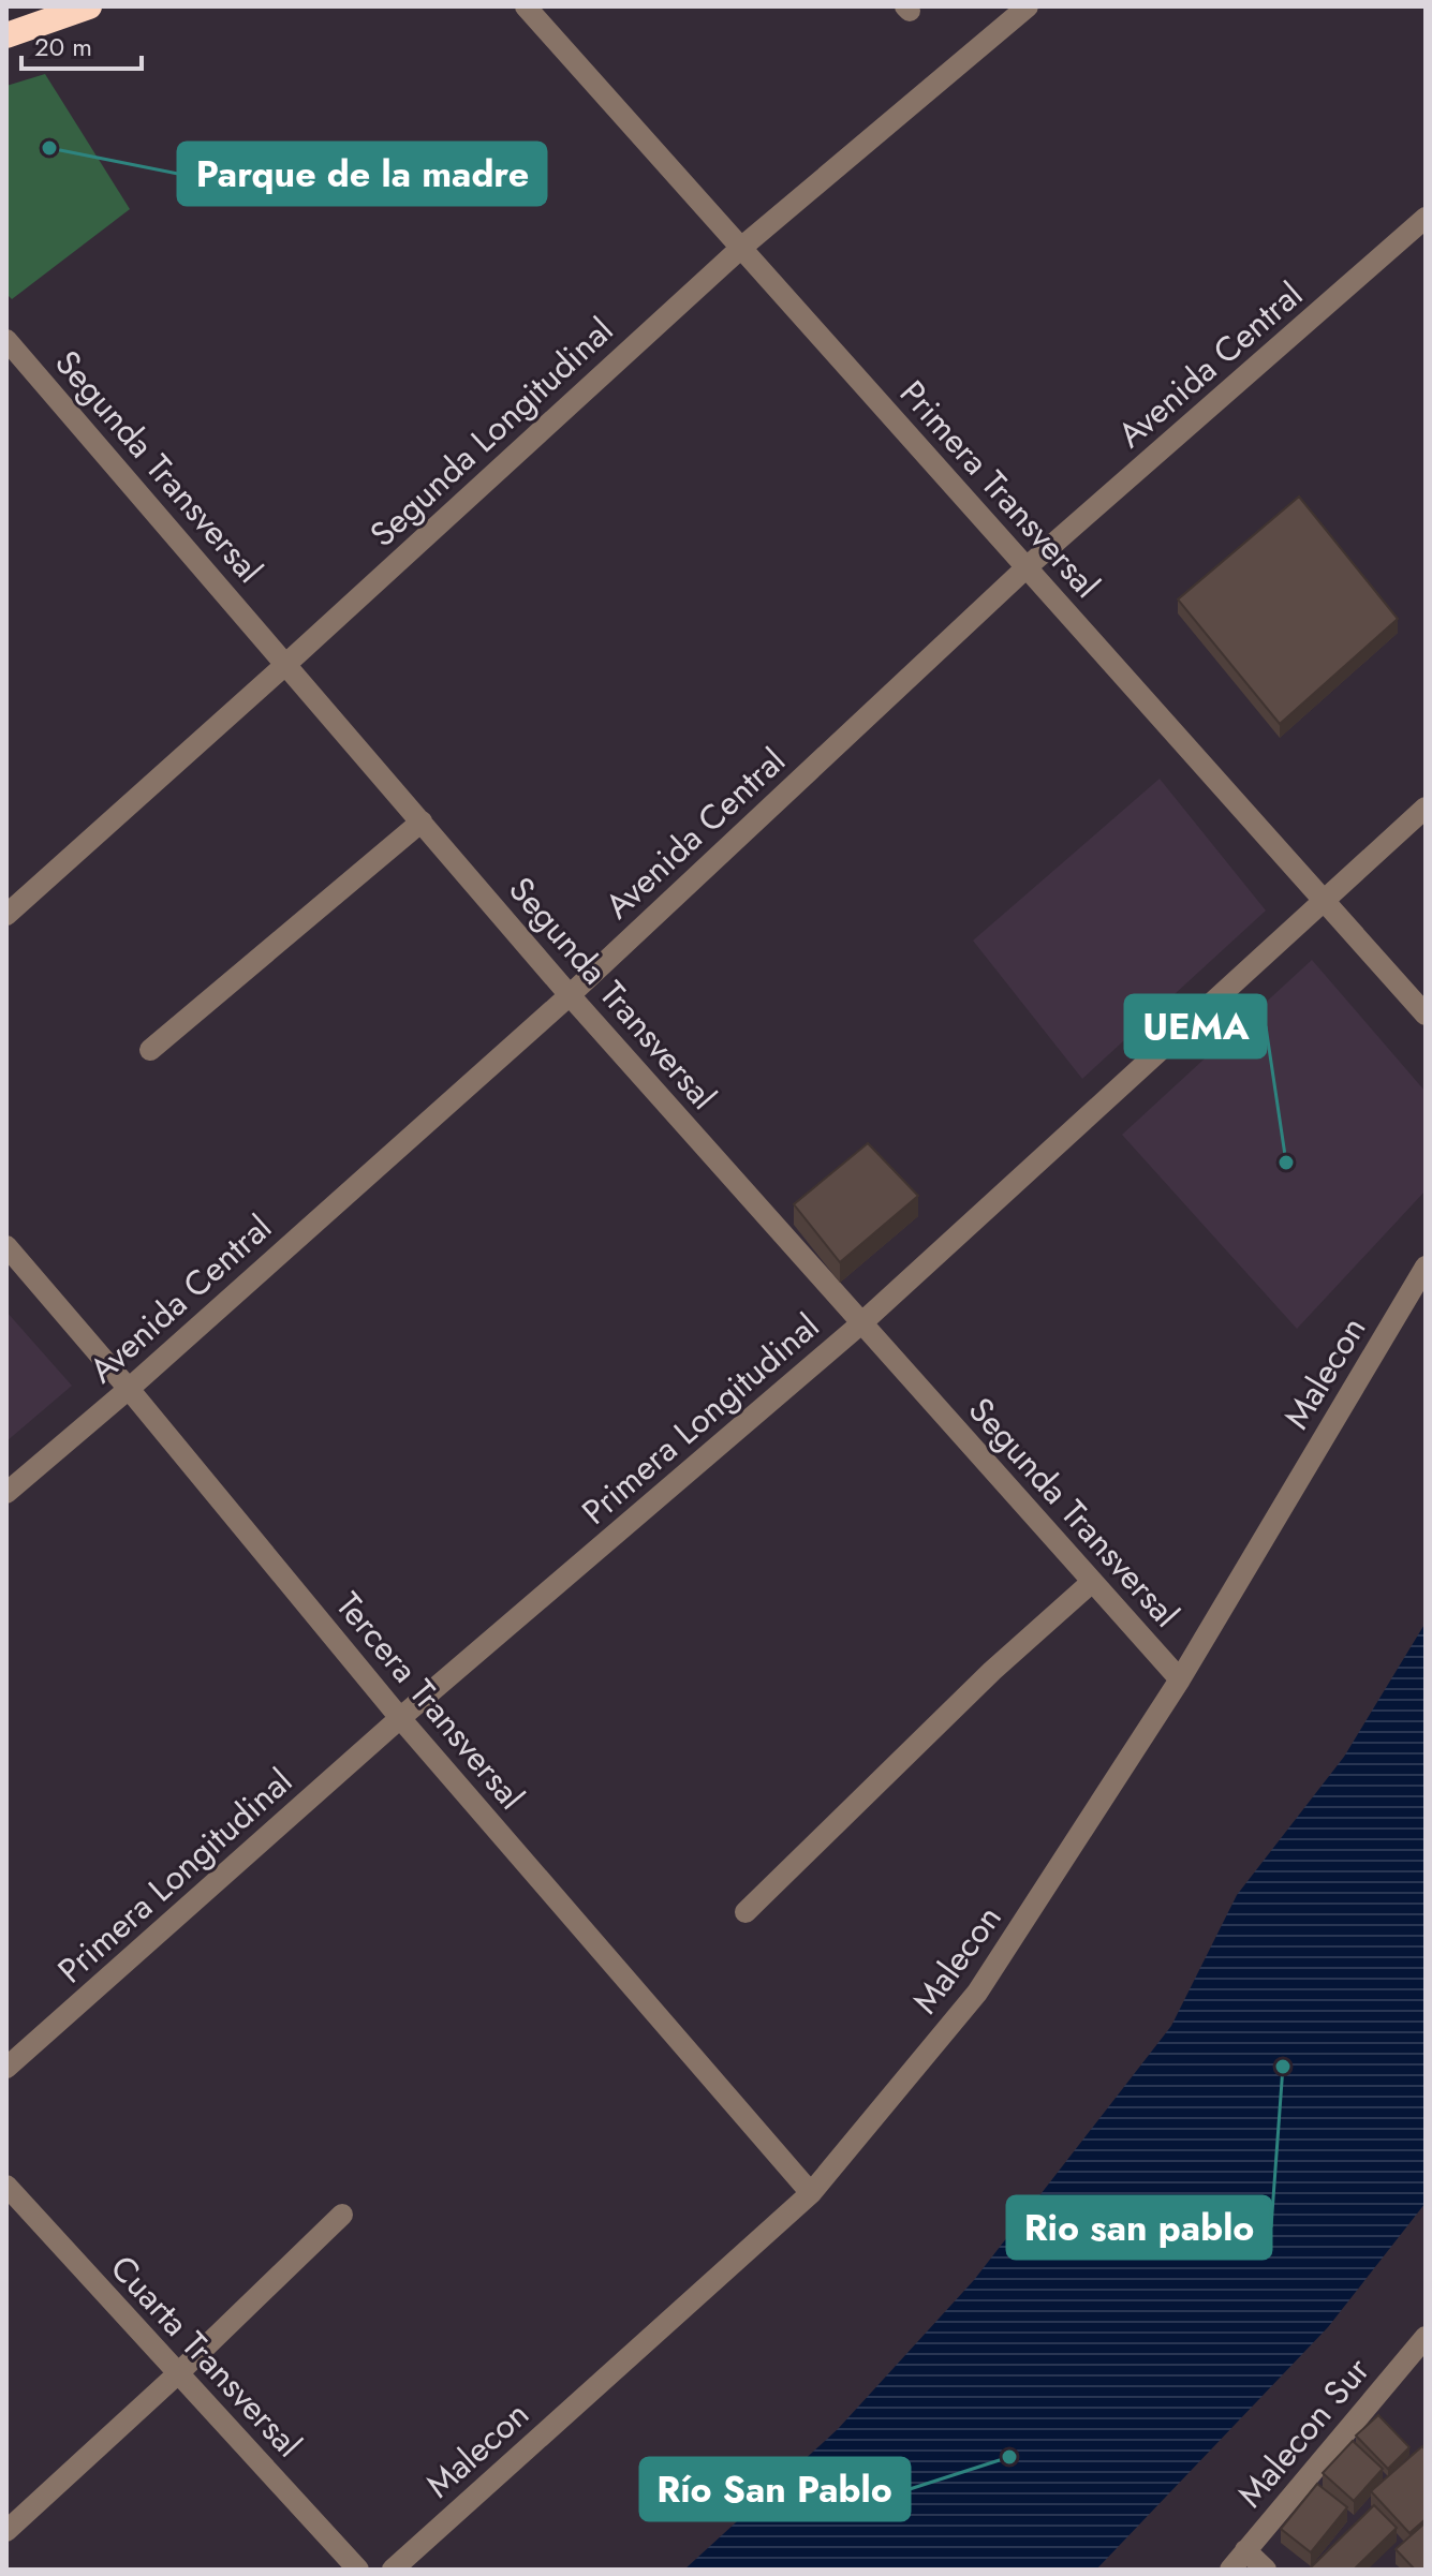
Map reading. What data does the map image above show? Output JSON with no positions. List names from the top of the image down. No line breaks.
{"streets":{"street":["Avenida Central","Segunda Longitudinal","Segunda Transversal","Primera Transversal","Malecon","Primera Longitudinal","Tercera Transversal","Cuarta Transversal","Malecon Sur"]},"crossings":[["Avenida Central","Segunda Transversal"],["Avenida Central","Primera Transversal"],["Avenida Central","Tercera Transversal"],["Segunda Longitudinal","Segunda Transversal"],["Segunda Longitudinal","Primera Transversal"],["Segunda Transversal","Malecon"],["Segunda Transversal","Primera Longitudinal"],["Primera Transversal","Primera Longitudinal"],["Malecon","Tercera Transversal"],["Primera Longitudinal","Tercera Transversal"]],"places":["Parque de la madre","UEMA","Rio san pablo","Río San Pablo"],"scale_bar":"20 m"}
